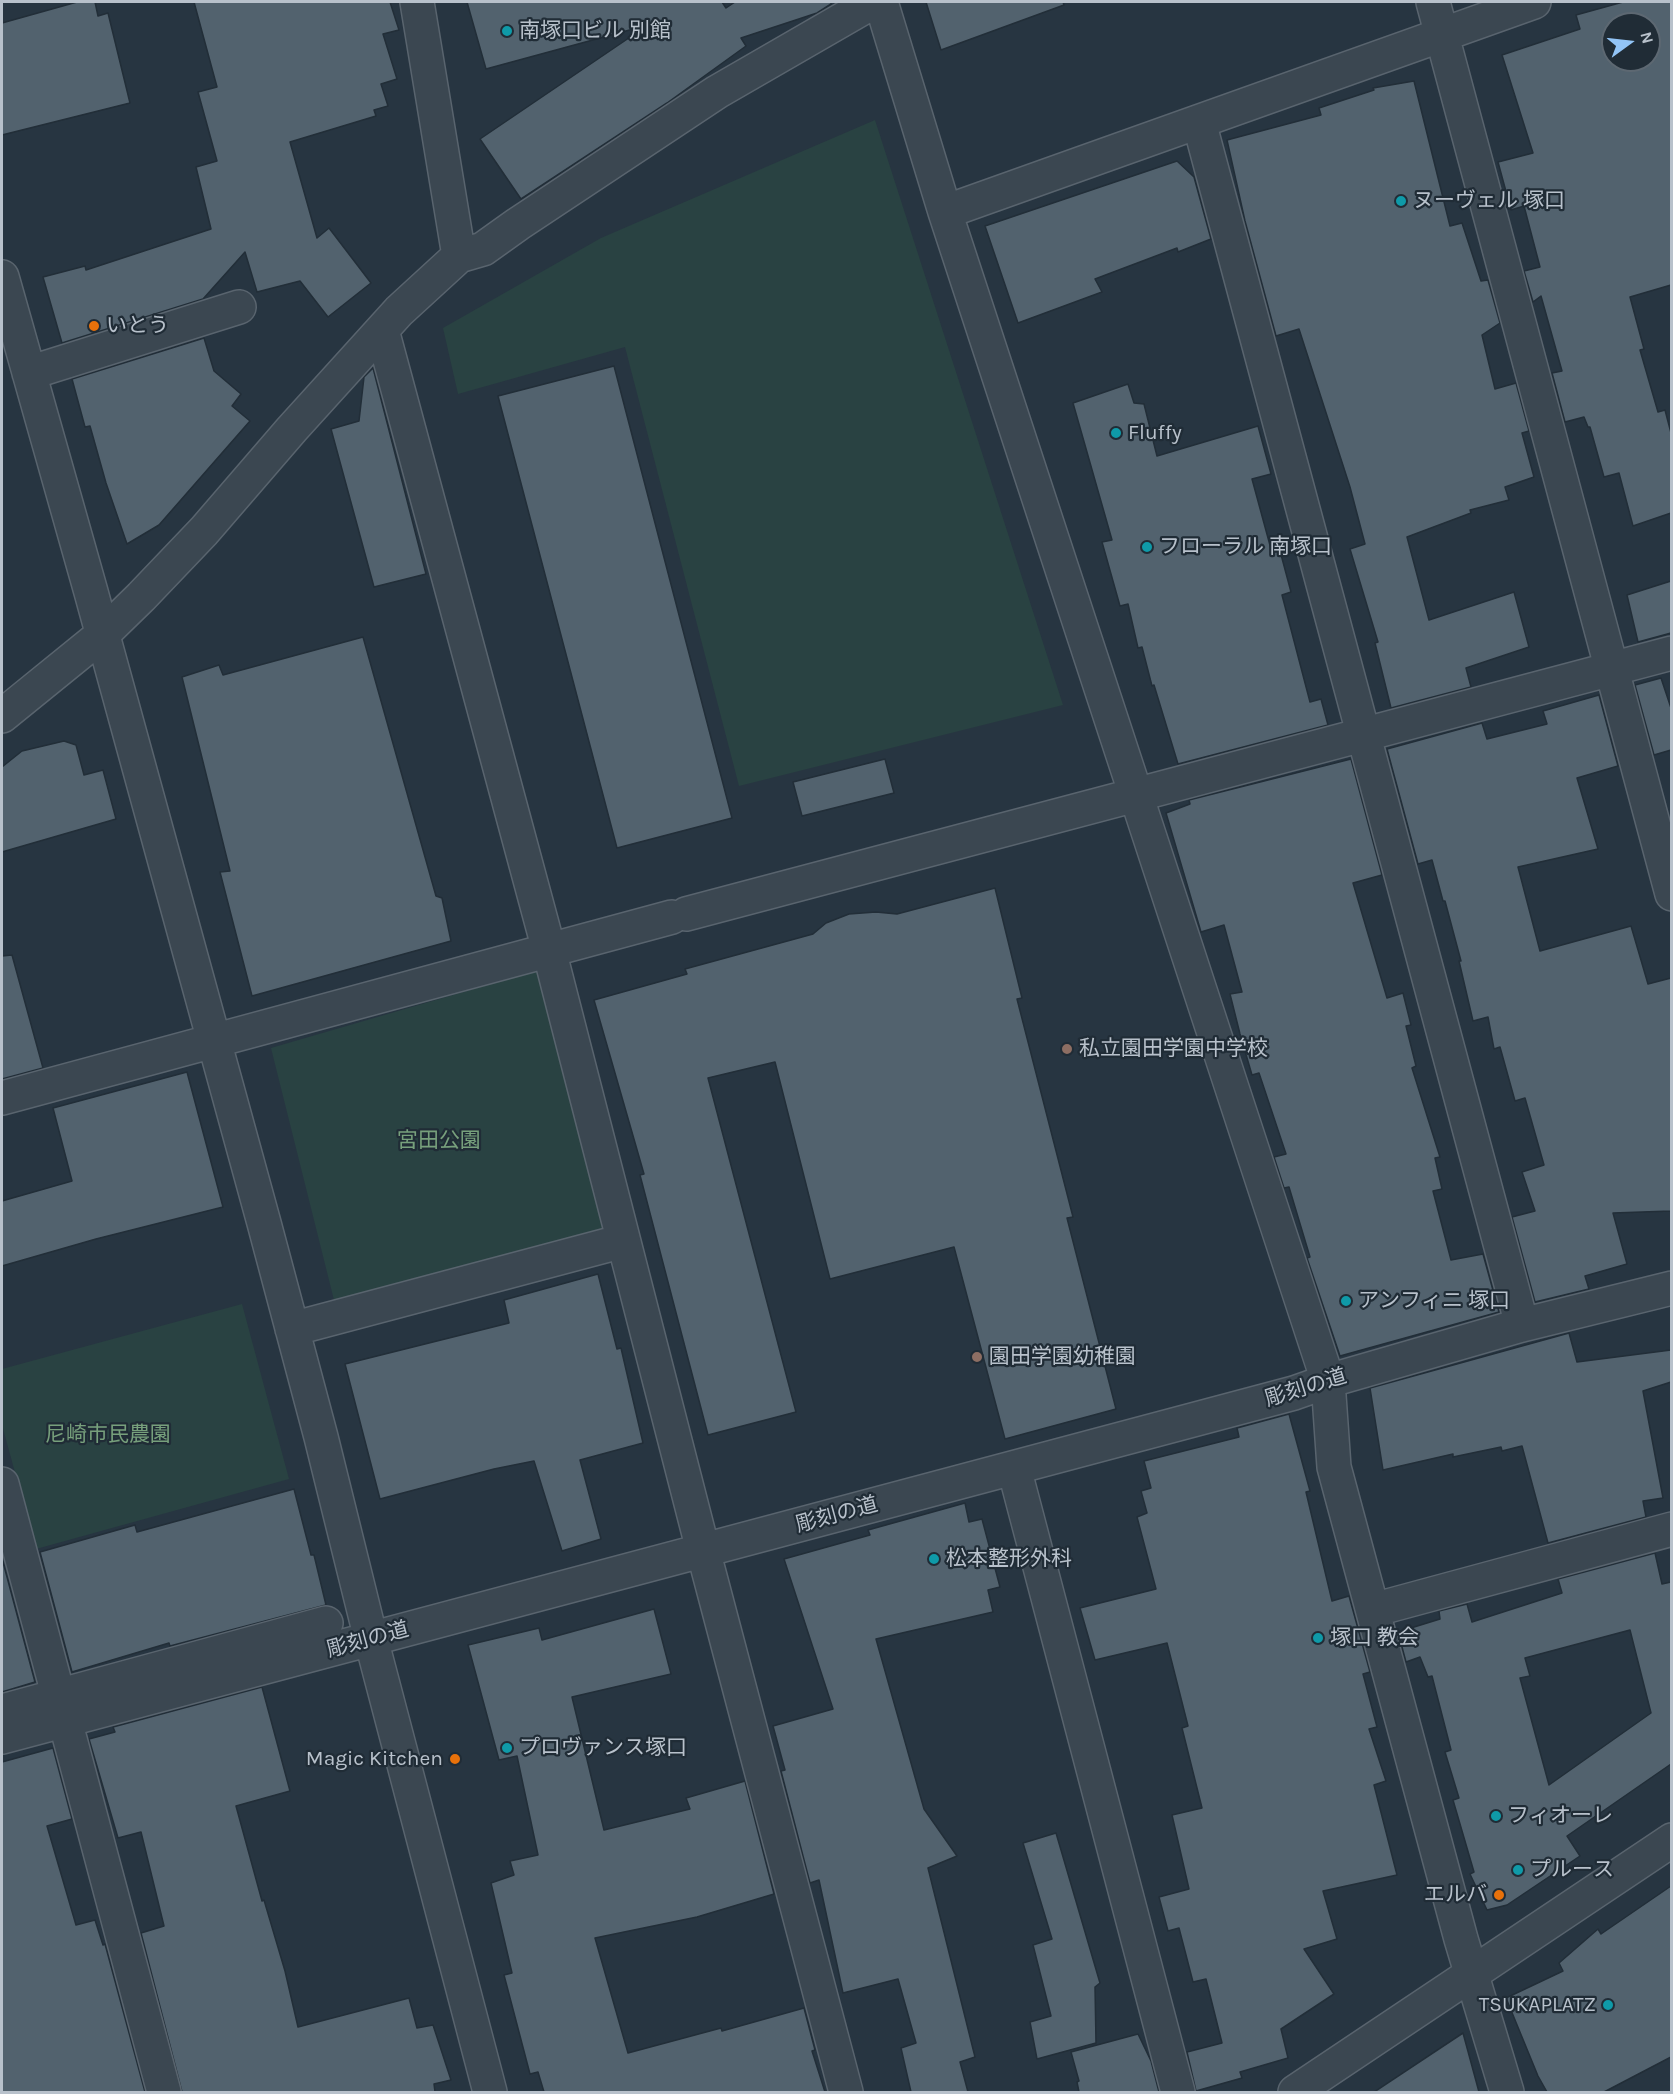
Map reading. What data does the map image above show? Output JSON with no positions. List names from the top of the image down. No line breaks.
{"streets":{"street":["彫刻の道"]},"parks":["宮田公園","尼崎市民農園"],"places":["南塚口ビル 別館","ヌーヴェル 塚口","いとう","Fluffy","フローラル 南塚口","私立園田学園中学校","アンフィニ 塚口","園田学園幼稚園","松本整形外科","塚口 教会","プロヴァンス塚口","Magic Kitchen","フィオーレ","プルース","エルバ","TSUKAPLATZ"],"north":"right"}
